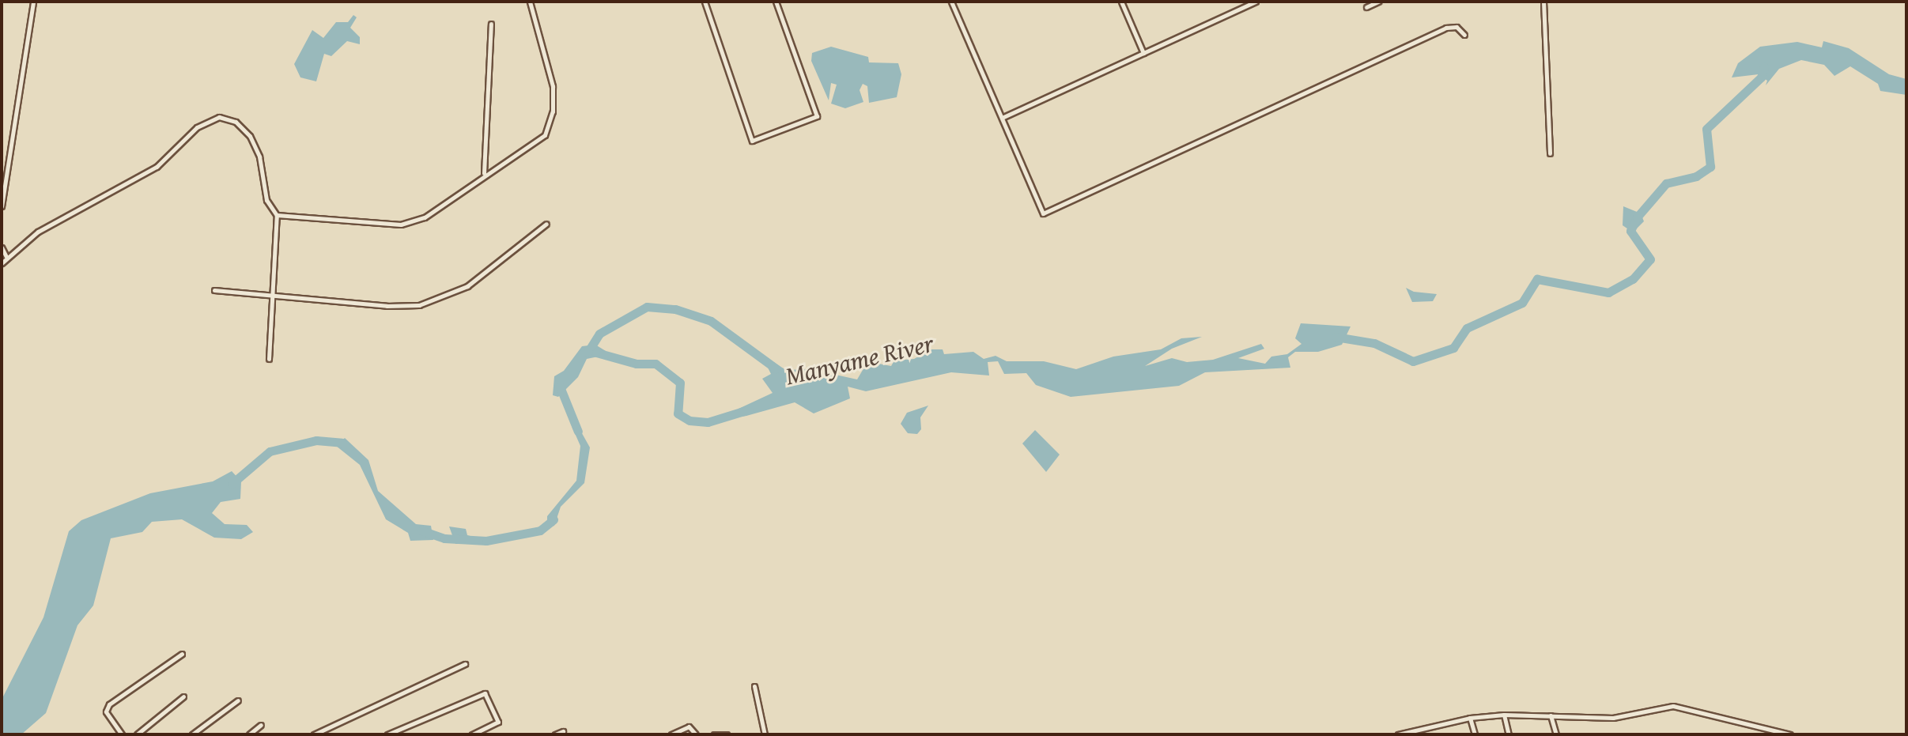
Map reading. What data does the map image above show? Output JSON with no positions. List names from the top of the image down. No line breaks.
{"water":["Manyame River"]}
